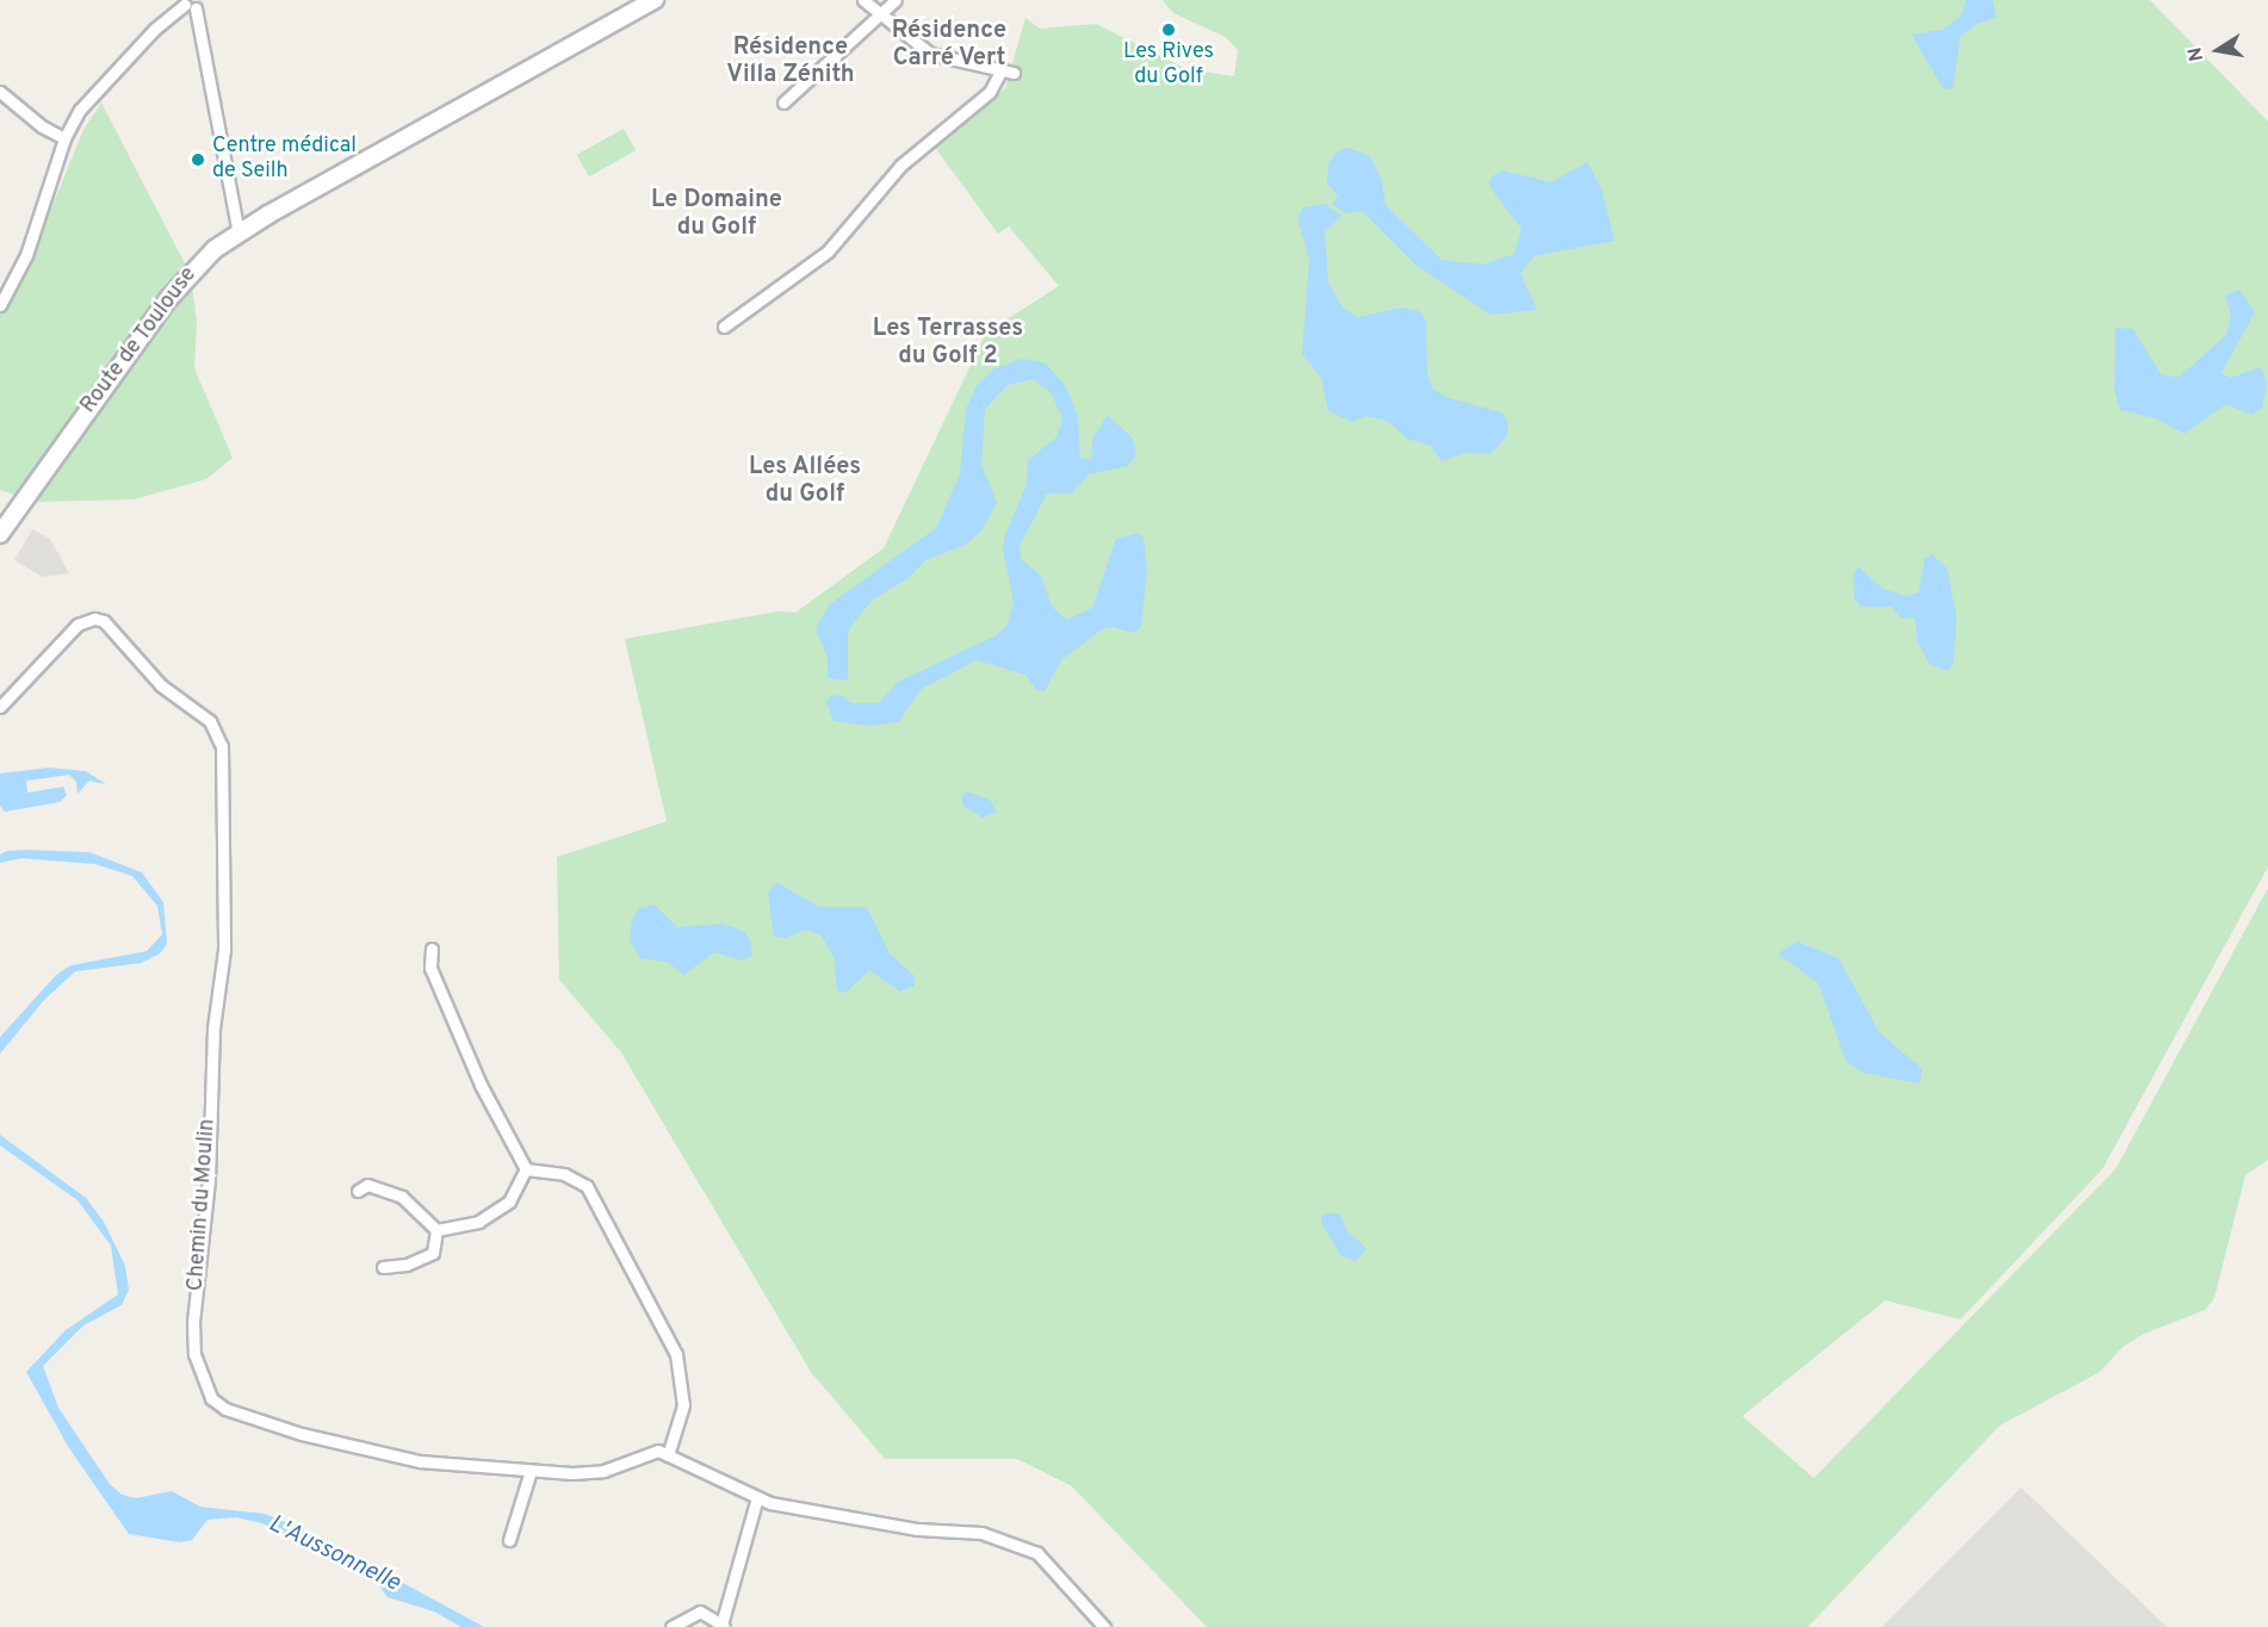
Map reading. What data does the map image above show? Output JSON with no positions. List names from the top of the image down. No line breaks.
{"streets":{"main road":["Route de Toulouse"],"street":["Chemin du Moulin"]},"districts":["Résidence Carré Vert","Résidence Villa Zénith","Le Domaine du Golf","Les Terrasses du Golf 2","Les Allées du Golf"],"water":["L'Aussonnelle"],"places":["Les Rives du Golf","Centre médical de Seilh"],"north":"left"}
